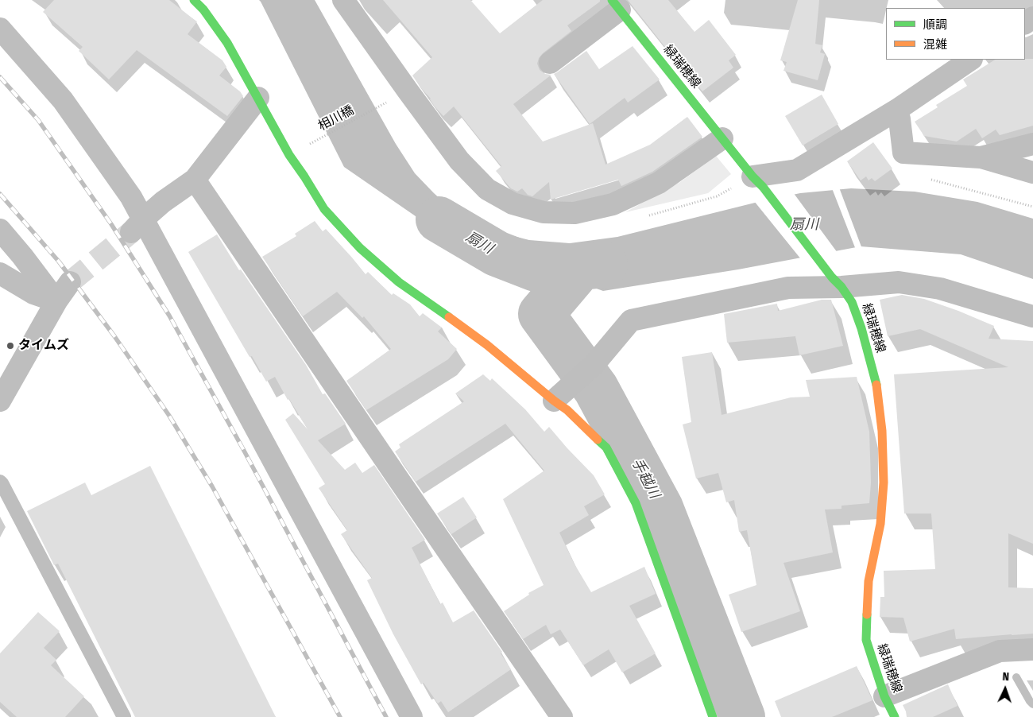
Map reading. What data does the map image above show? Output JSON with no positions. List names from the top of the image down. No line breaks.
{"streets":{"street":["緑瑞穂線"],"path":["相川橋"]},"water":["扇川","手越川"],"places":["タイムズ"],"legend":["順調","混雑"],"north":"top"}
